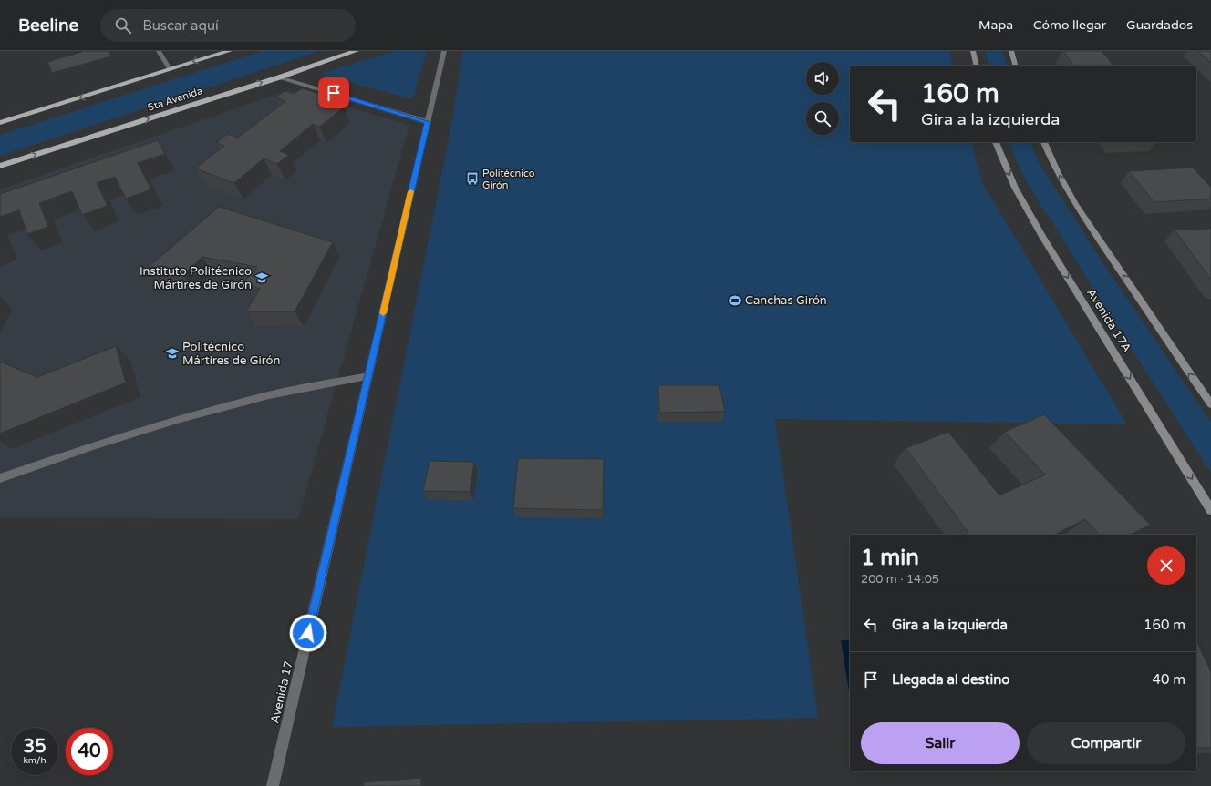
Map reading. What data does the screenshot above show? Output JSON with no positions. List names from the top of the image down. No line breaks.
{"streets":{"highway":["5ta Avenida"],"main road":["Avenida 17A"],"street":["Avenida 17"]},"places":{"bus stop":["Politécnico Girón"],"school or university":["Instituto Politécnico Mártires de Girón","Politécnico Mártires de Girón"],"sports":["Canchas Girón"]},"page":{"header":"Beeline","search":"Buscar aquí","nav":["Mapa","Cómo llegar","Guardados"],"turn":["160 m","Gira a la izquierda"],"heading":["1 min","200 m · 14:05"],"list":[{"name":"Gira a la izquierda","value":"160 m"},{"name":"Llegada al destino","value":"40 m"}],"buttons":["Salir","Compartir"],"speed":"35 km/h","limit":"40"}}
